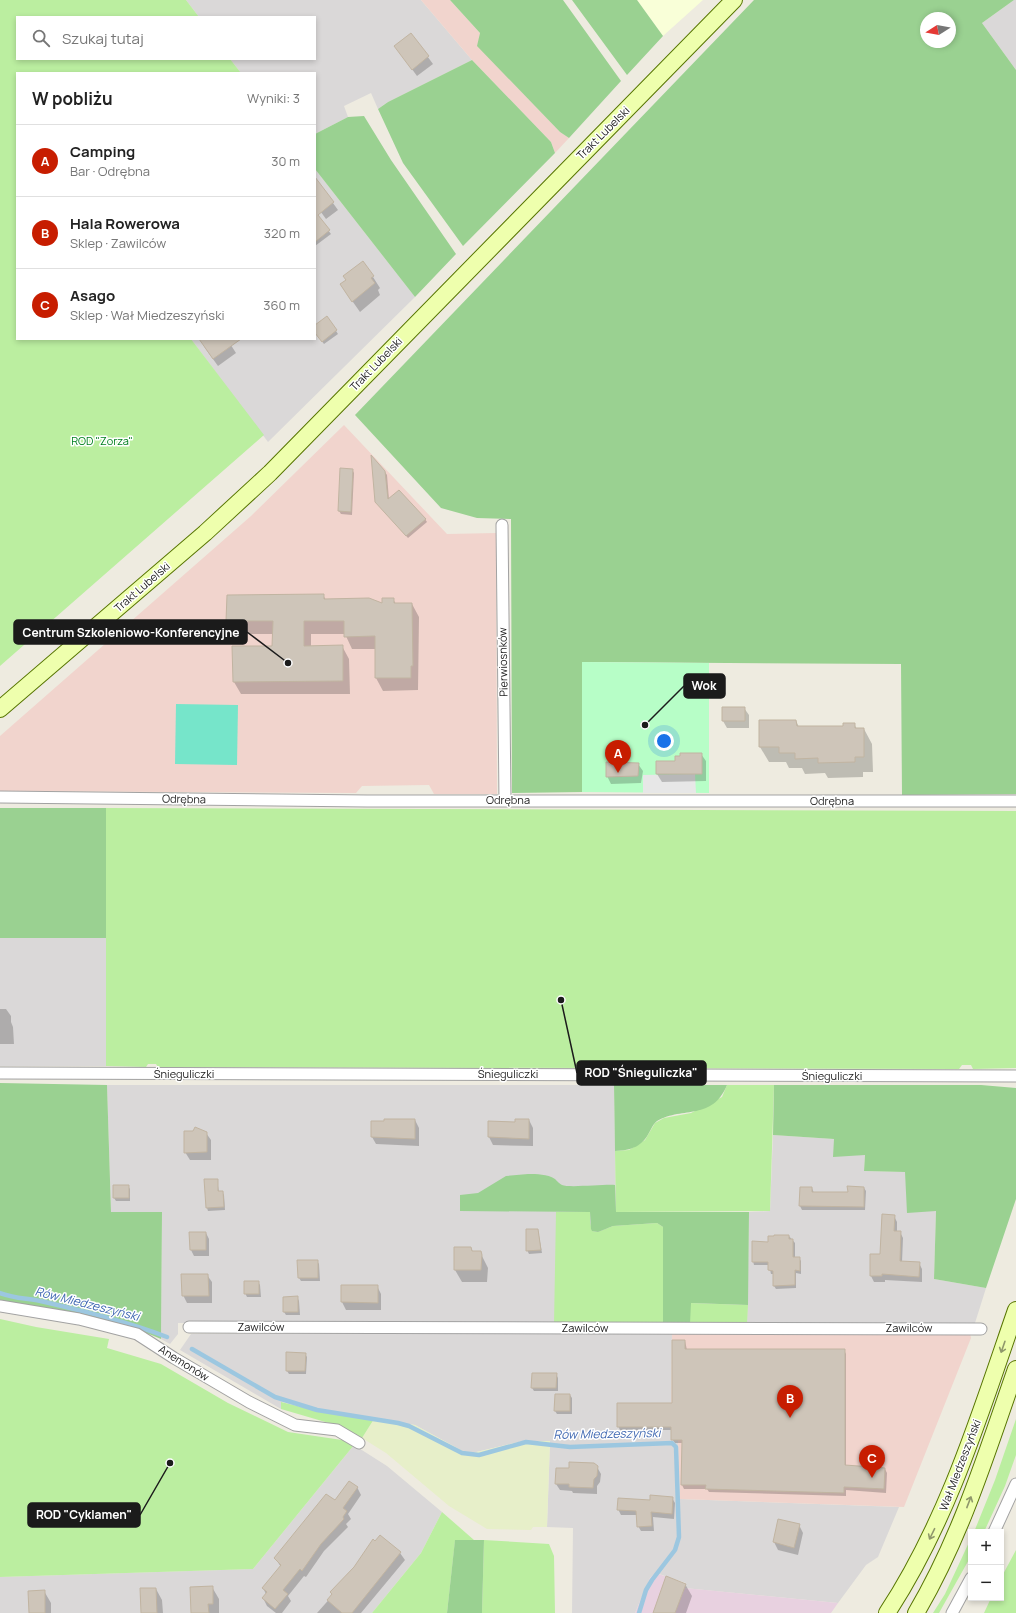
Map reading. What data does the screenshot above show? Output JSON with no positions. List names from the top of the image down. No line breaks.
{"streets":{"street":["Trakt Lubelski","Pierwiosnków","Odrębna","Śnieguliczki","Zawilców","Anemonów","Wał Miedzeszyński"]},"crossings":[["Pierwiosnków","Odrębna"]],"water":["Rów Miedzeszyński"],"parks":["ROD \"Zorza\""],"places":["Centrum Szkoleniowo-Konferencyjne","Wok","ROD \"Śnieguliczka\"","ROD \"Cyklamen\""],"north":"left","page":{"search":"Szukaj tutaj","heading":["W pobliżu","Wyniki: 3"],"list":[{"mark":"A","name":"Camping","note":"Bar · Odrębna","value":"30 m"},{"mark":"B","name":"Hala Rowerowa","note":"Sklep · Zawilców","value":"320 m"},{"mark":"C","name":"Asago","note":"Sklep · Wał Miedzeszyński","value":"360 m"}],"pins":["A","B","C"],"map_buttons":["+","−"]}}
